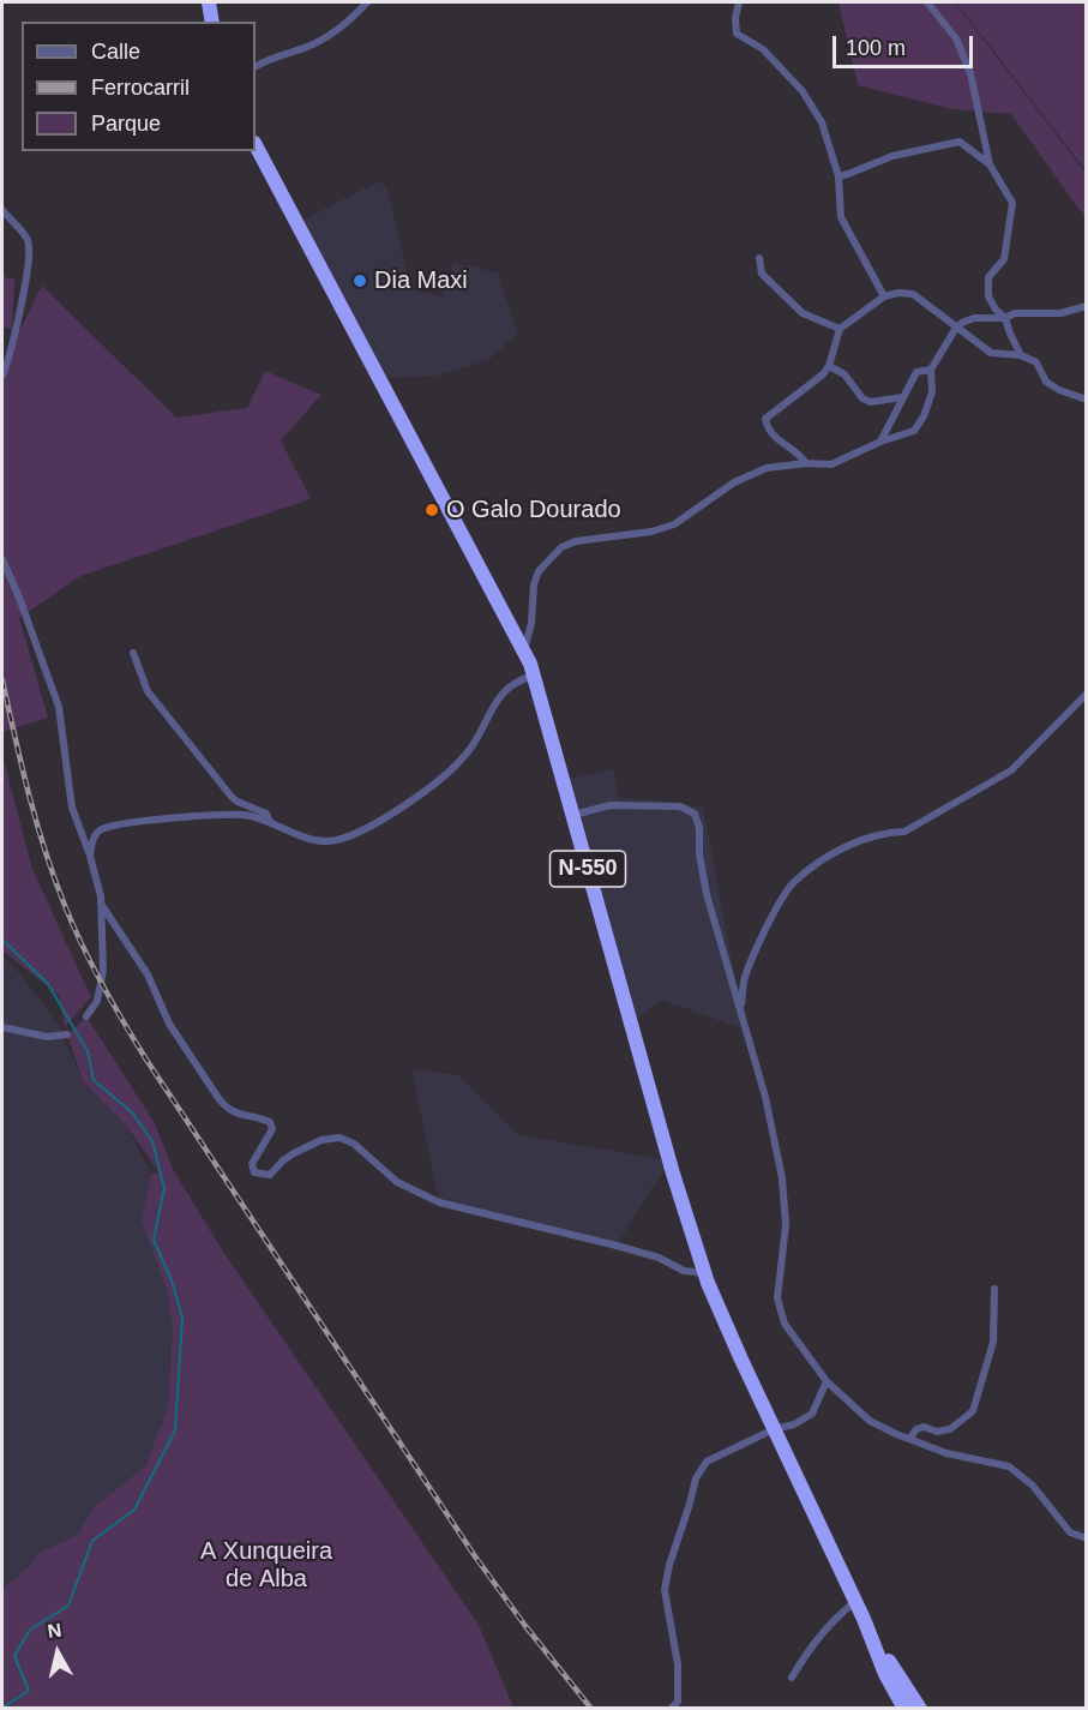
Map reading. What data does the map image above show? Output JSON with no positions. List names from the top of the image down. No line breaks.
{"streets":{"highway":["N-550"]},"parks":["A Xunqueira de Alba"],"places":["Dia Maxi","O Galo Dourado"],"legend":["Calle","Ferrocarril","Parque"],"scale_bar":"100 m","north":"top"}
